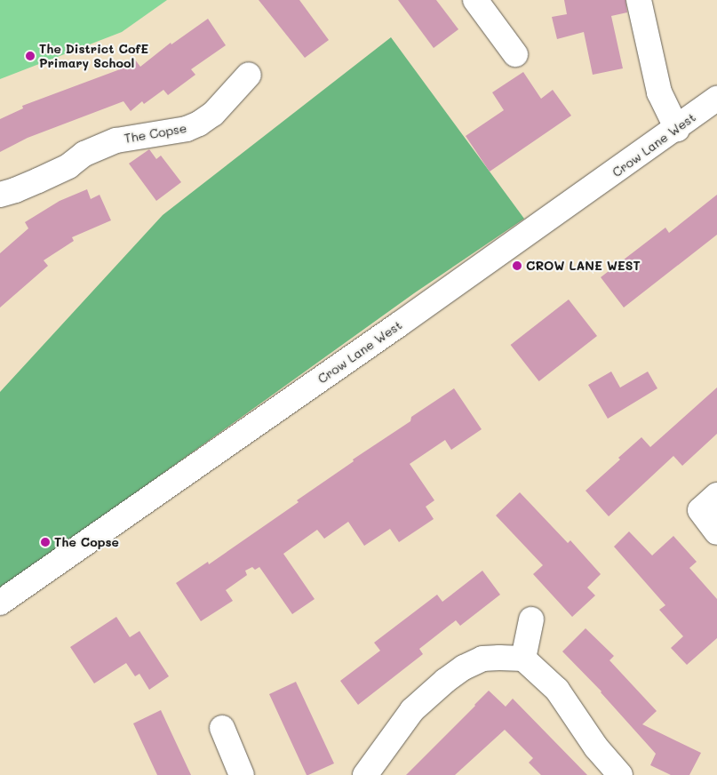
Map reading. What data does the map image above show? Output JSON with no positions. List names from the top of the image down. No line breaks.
{"streets":{"street":["The Copse","Crow Lane West"]},"places":["The District CofE Primary School","CROW LANE WEST","The Copse"]}
